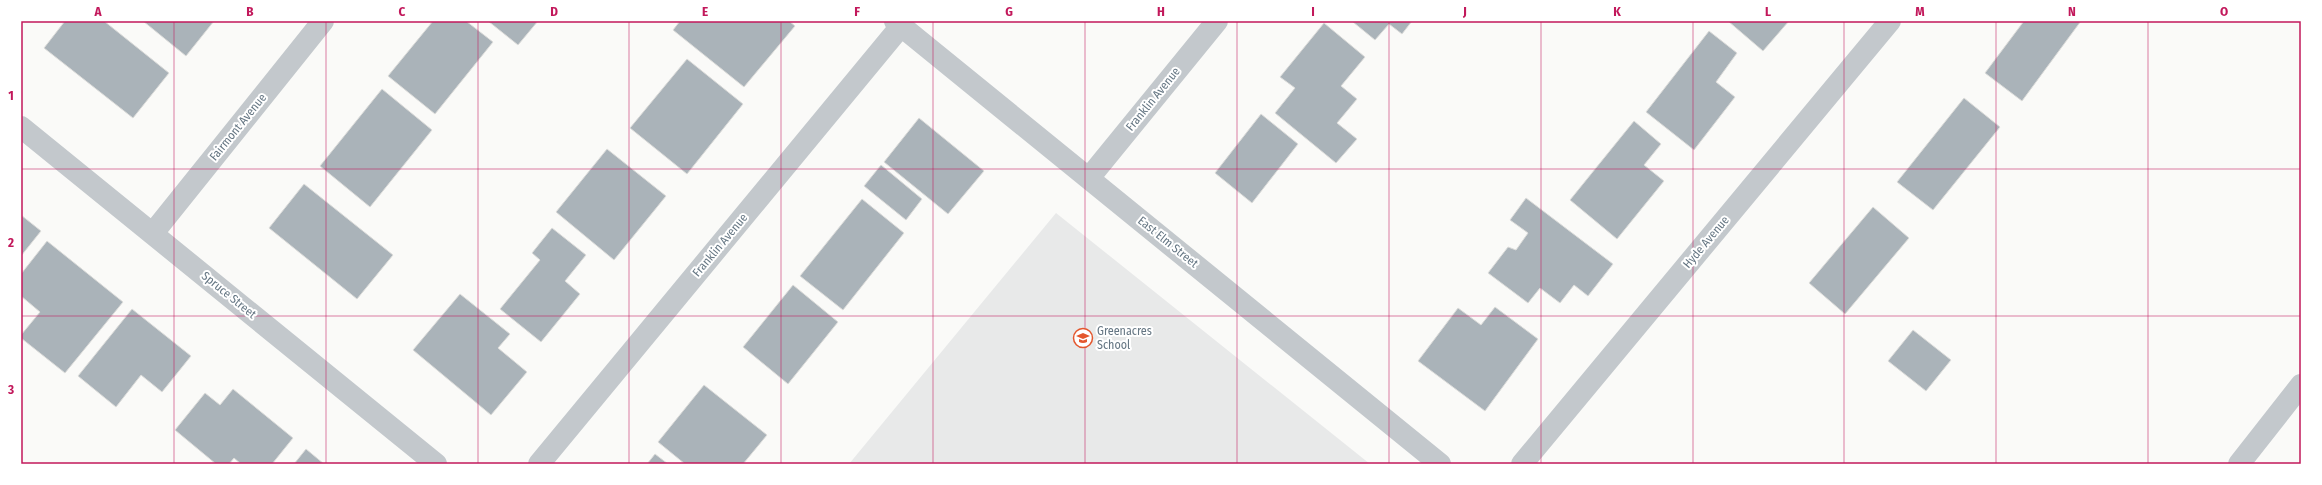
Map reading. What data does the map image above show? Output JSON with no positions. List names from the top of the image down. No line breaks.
{"streets":{"street":["Franklin Avenue","Fairmont Avenue","East Elm Street","Hyde Avenue","Spruce Street"]},"crossings":[["Franklin Avenue","East Elm Street"],["Fairmont Avenue","Spruce Street"]],"places":{"school or university":["Greenacres School"]},"grid":{"columns":["A","B","C","D","E","F","G","H","I","J","K","L","M","N","O"],"rows":["1","2","3"]}}
